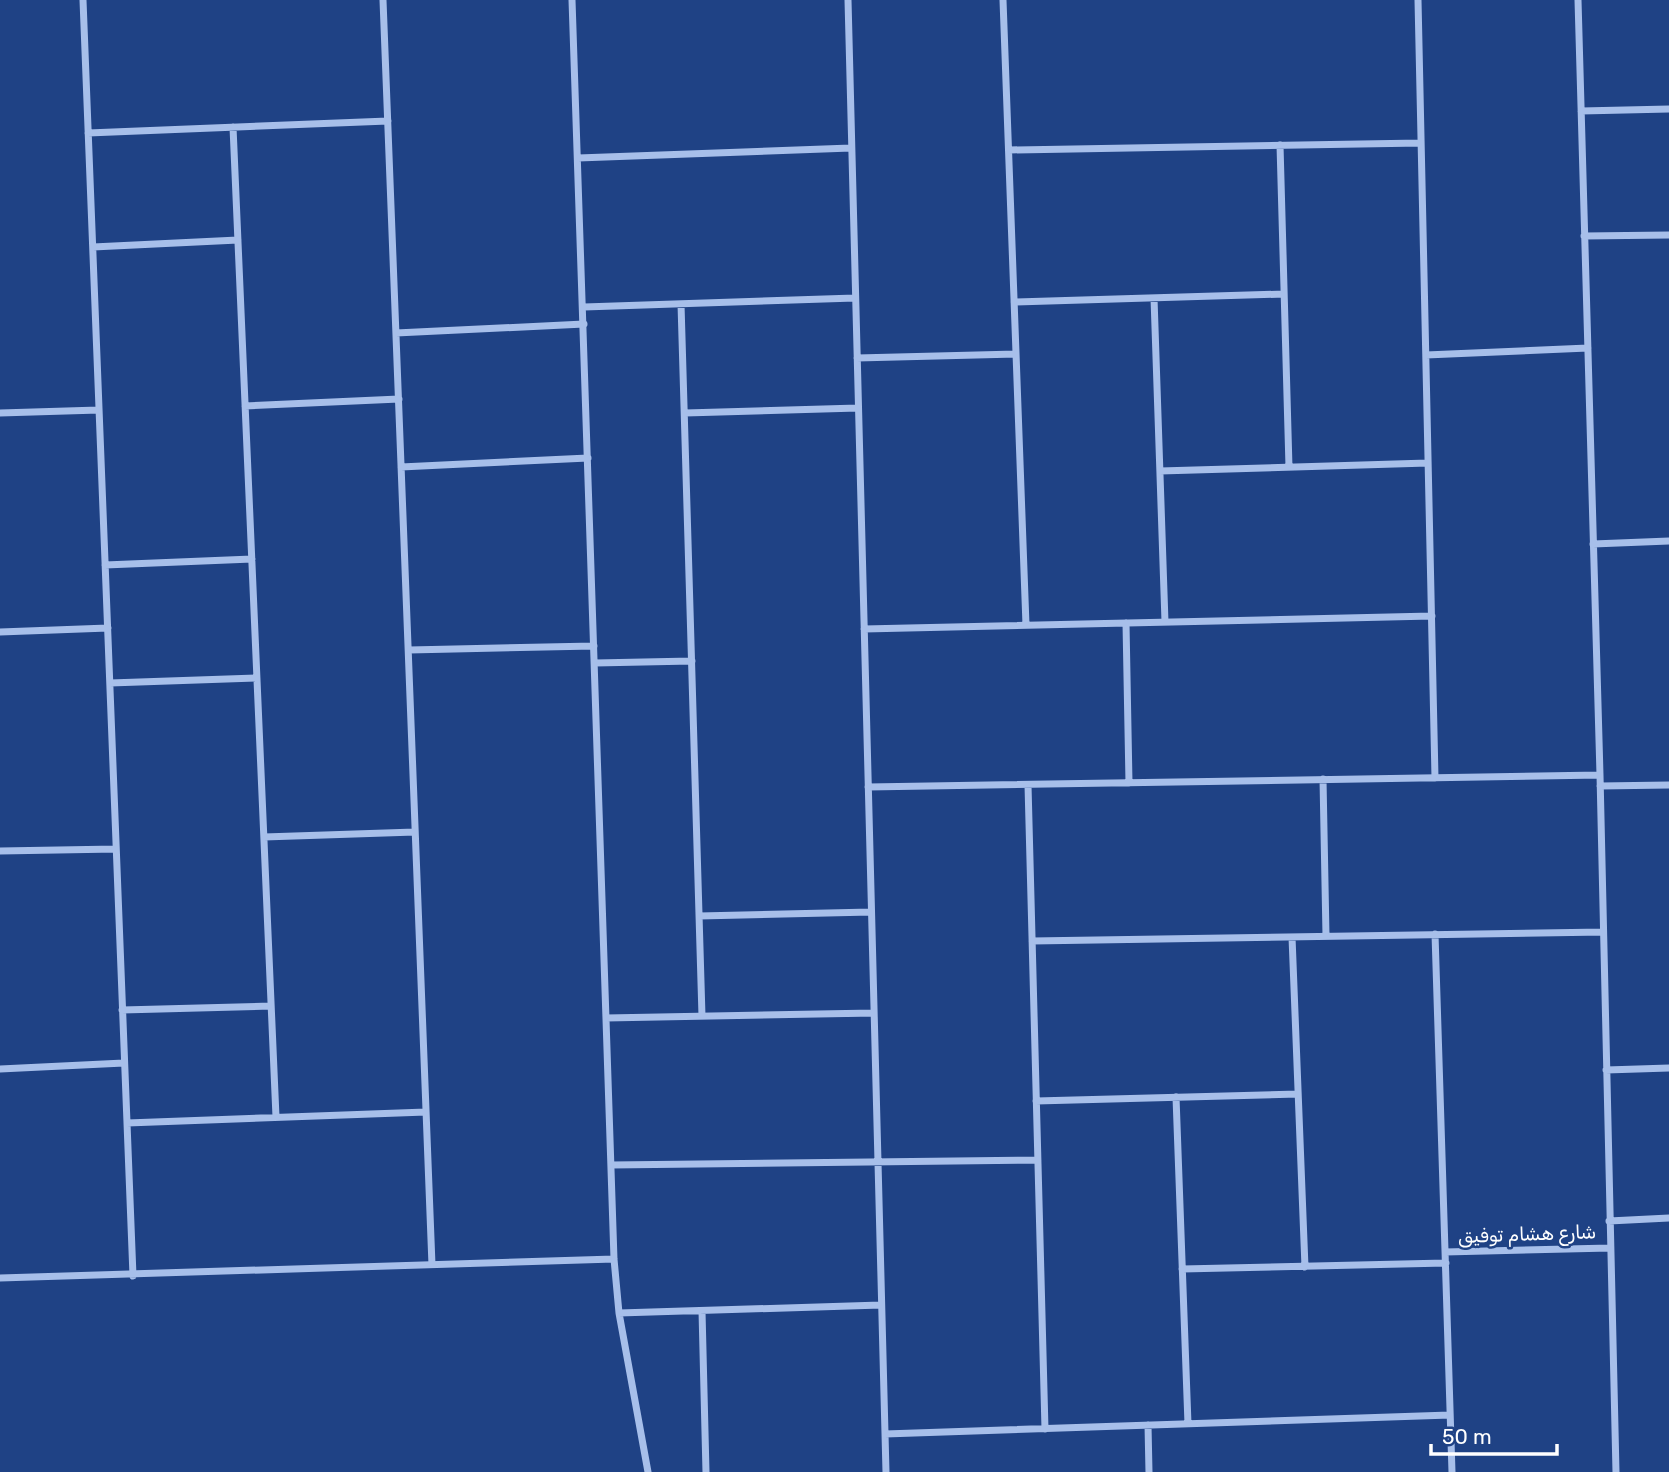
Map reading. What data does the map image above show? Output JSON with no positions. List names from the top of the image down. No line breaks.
{"streets":{"street":["شارع هشام توفيق"]},"scale_bar":"50 m"}
